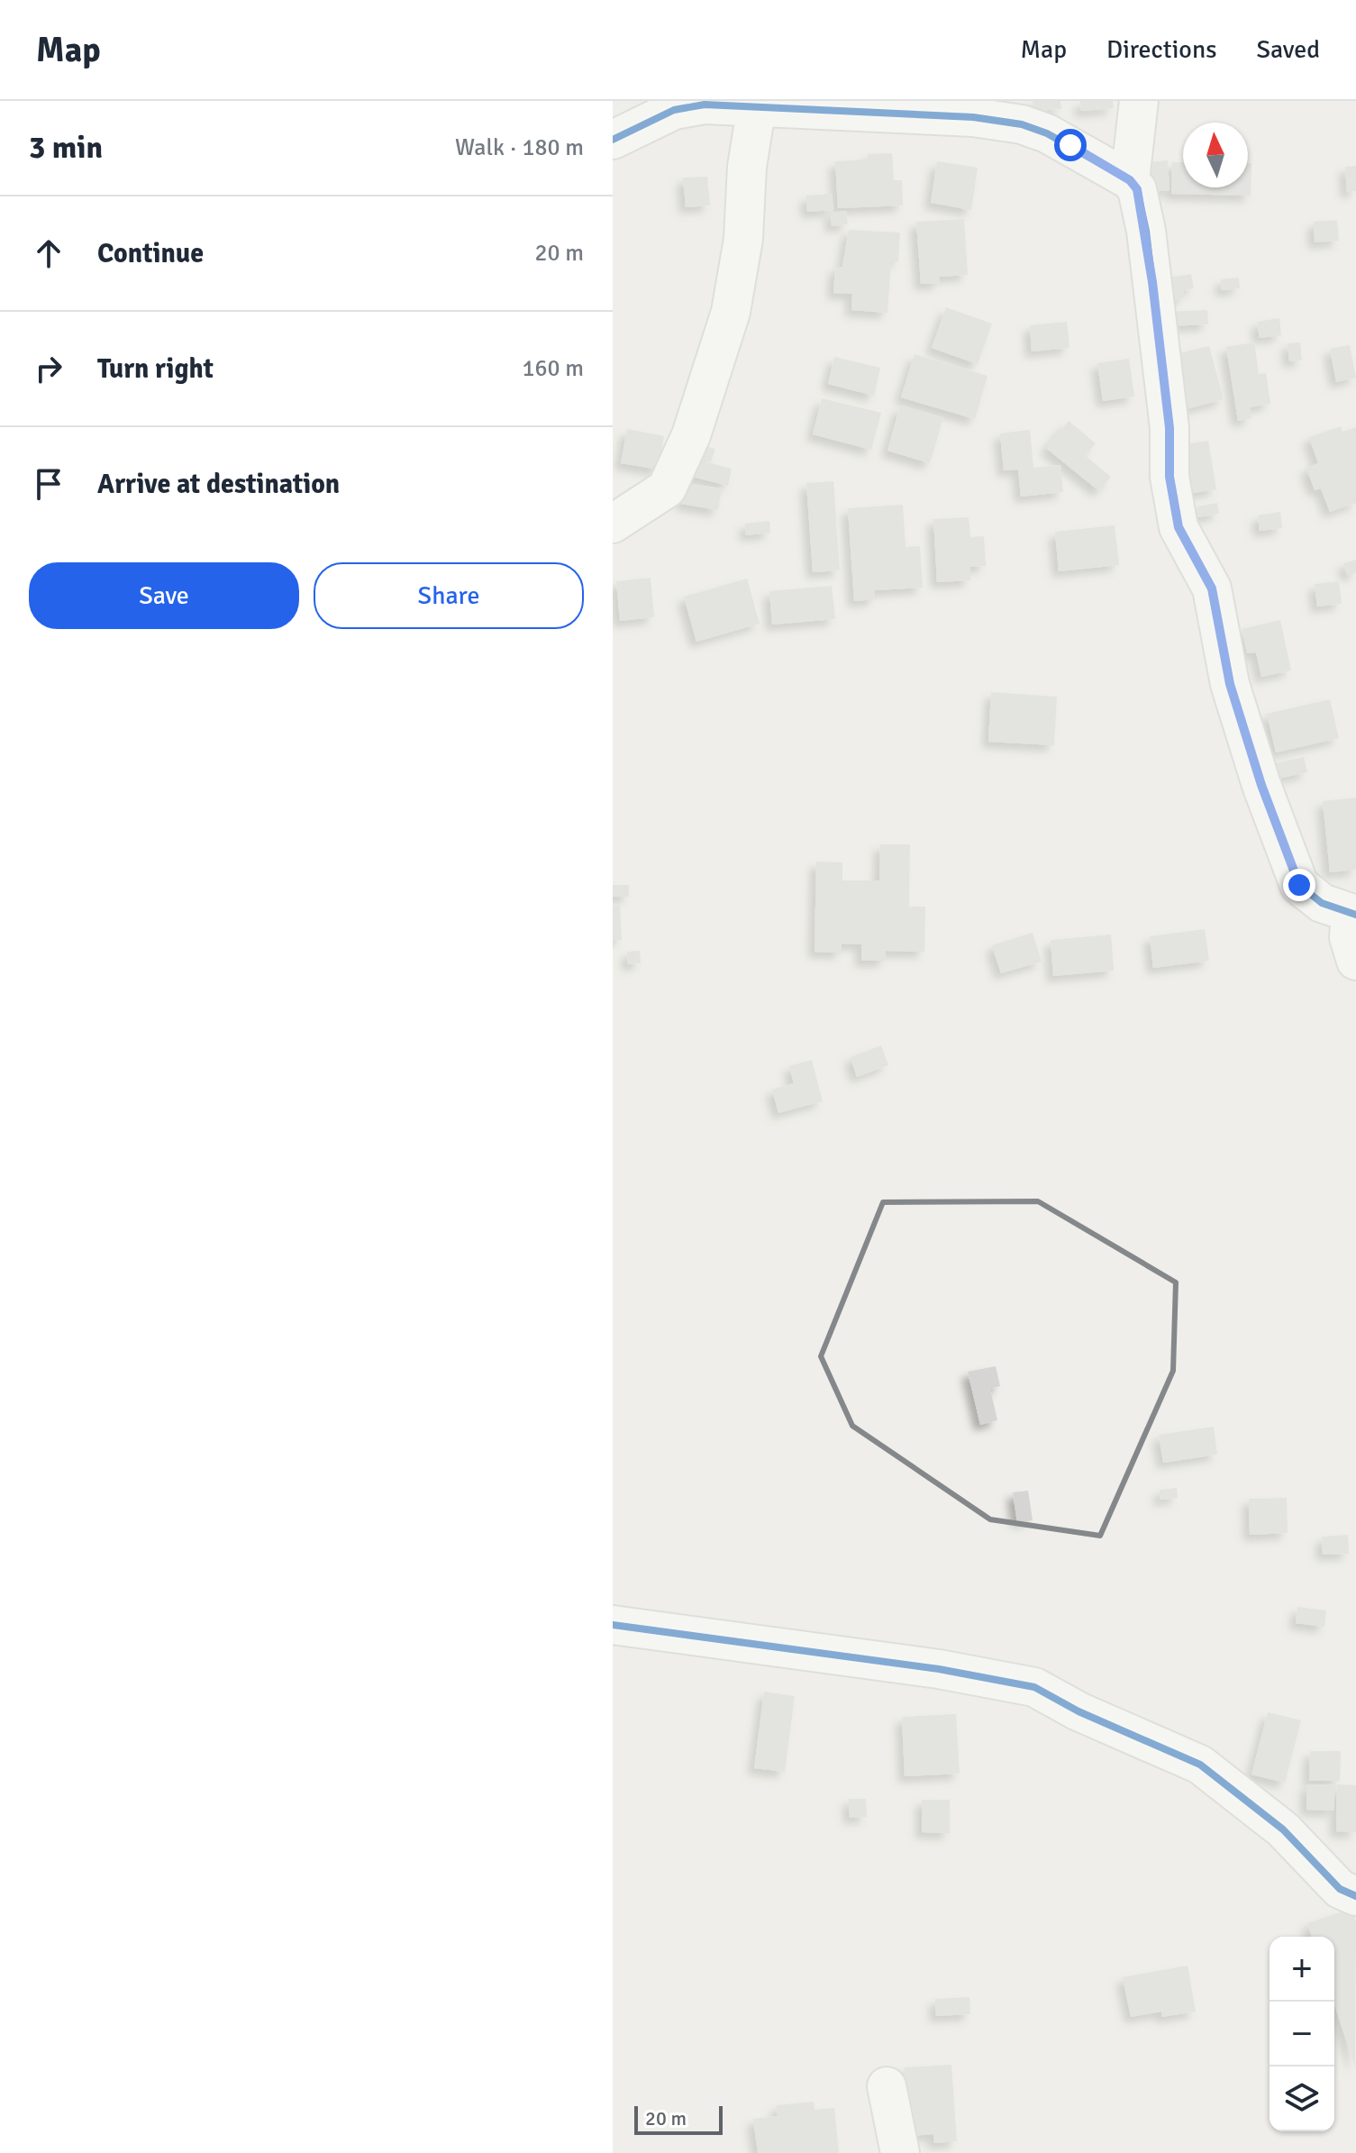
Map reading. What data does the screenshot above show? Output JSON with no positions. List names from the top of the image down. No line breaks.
{"scale_bar":"20 m","north":"top","page":{"header":"Map","nav":["Map","Directions","Saved"],"heading":["3 min","Walk · 180 m"],"list":[["Continue","20 m"],["Turn right","160 m"],"Arrive at destination"],"buttons":["Save","Share"],"map_buttons":["+","−"],"scale":"20 m"}}
